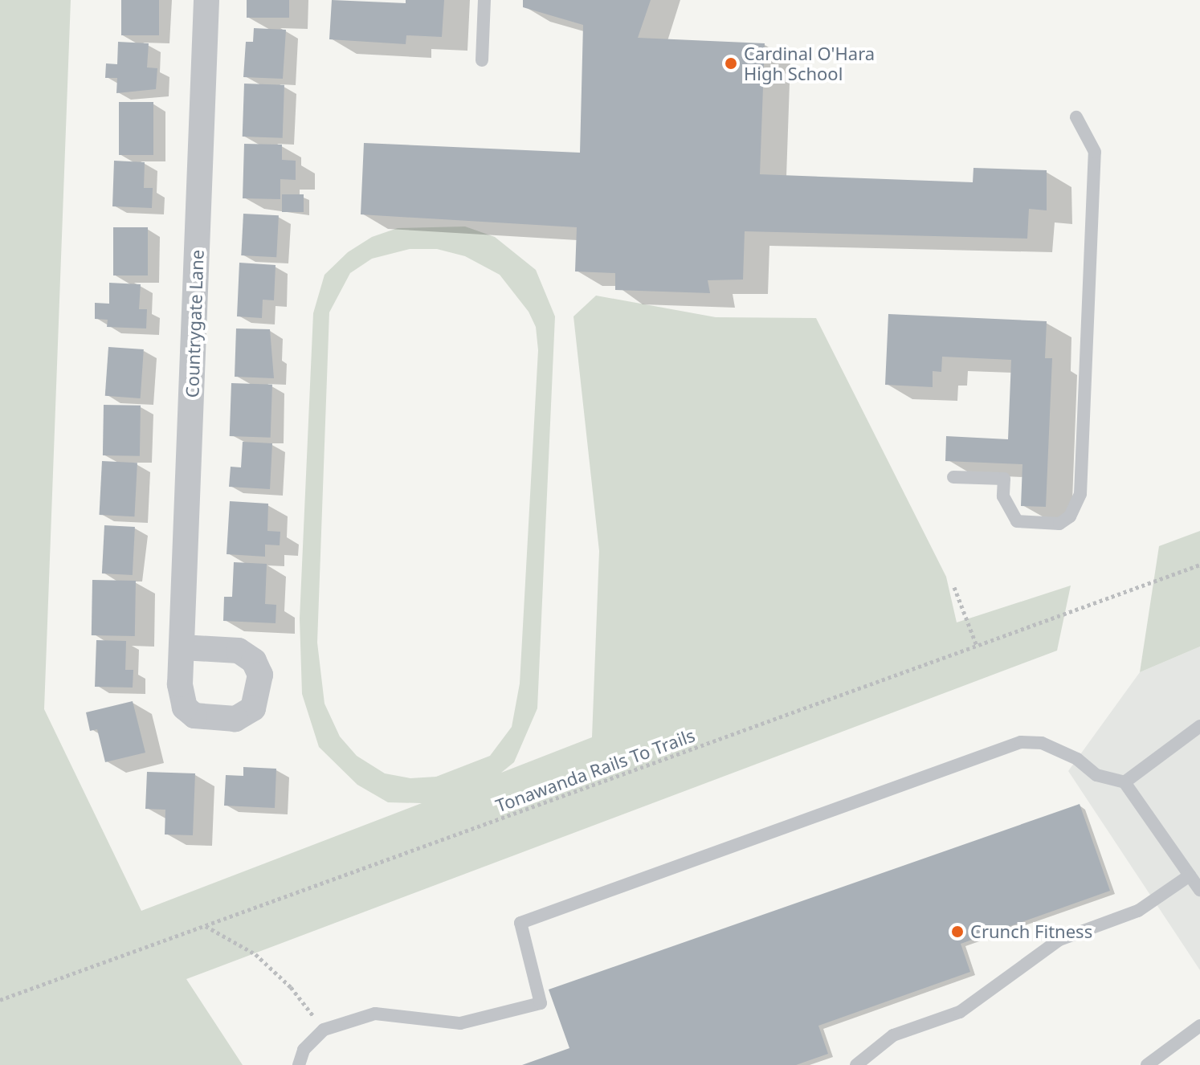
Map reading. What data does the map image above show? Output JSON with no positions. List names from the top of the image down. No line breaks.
{"streets":{"street":["Countrygate Lane"],"path":["Tonawanda Rails To Trails"]},"places":["Cardinal O'Hara High School","Crunch Fitness"]}
